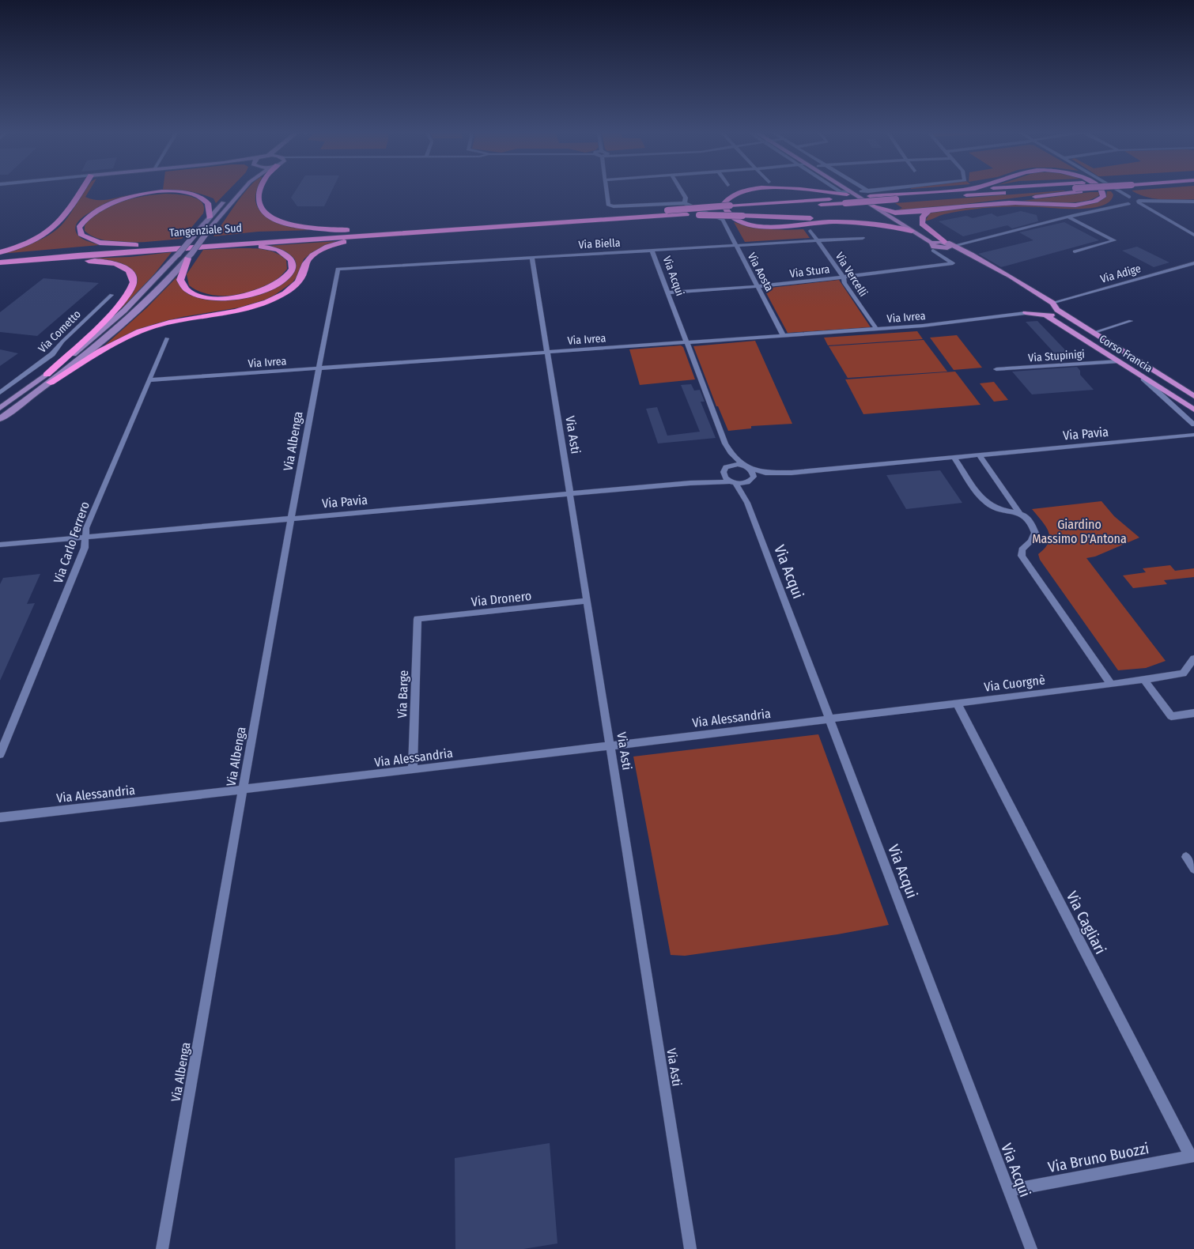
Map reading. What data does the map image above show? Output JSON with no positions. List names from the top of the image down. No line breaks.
{"streets":{"highway":["Tangenziale Sud"],"main road":["Corso Francia"],"street":["Via Biella","Via Stura","Via Aosta","Via Adige","Via Vercelli","Via Acqui","Via Ivrea","Via Cometto","Via Stupinigi","Via Pavia","Via Asti","Via Albenga","Via Carlo Ferrero","Via Dronero","Via Cuorgnè","Via Barge","Via Alessandria","Via Cagliari","Via Bruno Buozzi"]},"crossings":[["Via Biella","Via Aosta"],["Via Biella","Via Vercelli"],["Via Biella","Via Acqui"],["Via Biella","Via Asti"],["Via Biella","Via Albenga"],["Via Stura","Via Aosta"],["Via Stura","Via Vercelli"],["Via Stura","Via Acqui"],["Via Aosta","Via Ivrea"],["Via Vercelli","Via Ivrea"],["Via Acqui","Via Ivrea"],["Via Acqui","Via Pavia"],["Via Acqui","Via Cuorgnè"],["Via Acqui","Via Alessandria"],["Via Acqui","Via Bruno Buozzi"],["Via Ivrea","Via Asti"],["Via Ivrea","Via Albenga"],["Via Ivrea","Via Carlo Ferrero"],["Corso Francia","Via Stupinigi"],["Via Pavia","Via Asti"],["Via Pavia","Via Albenga"],["Via Pavia","Via Carlo Ferrero"],["Via Asti","Via Dronero"],["Via Asti","Via Alessandria"],["Via Albenga","Via Alessandria"],["Via Dronero","Via Barge"],["Via Cuorgnè","Via Alessandria"],["Via Cuorgnè","Via Cagliari"],["Via Barge","Via Alessandria"],["Via Cagliari","Via Bruno Buozzi"]],"parks":["Giardino Massimo D'Antona"]}
